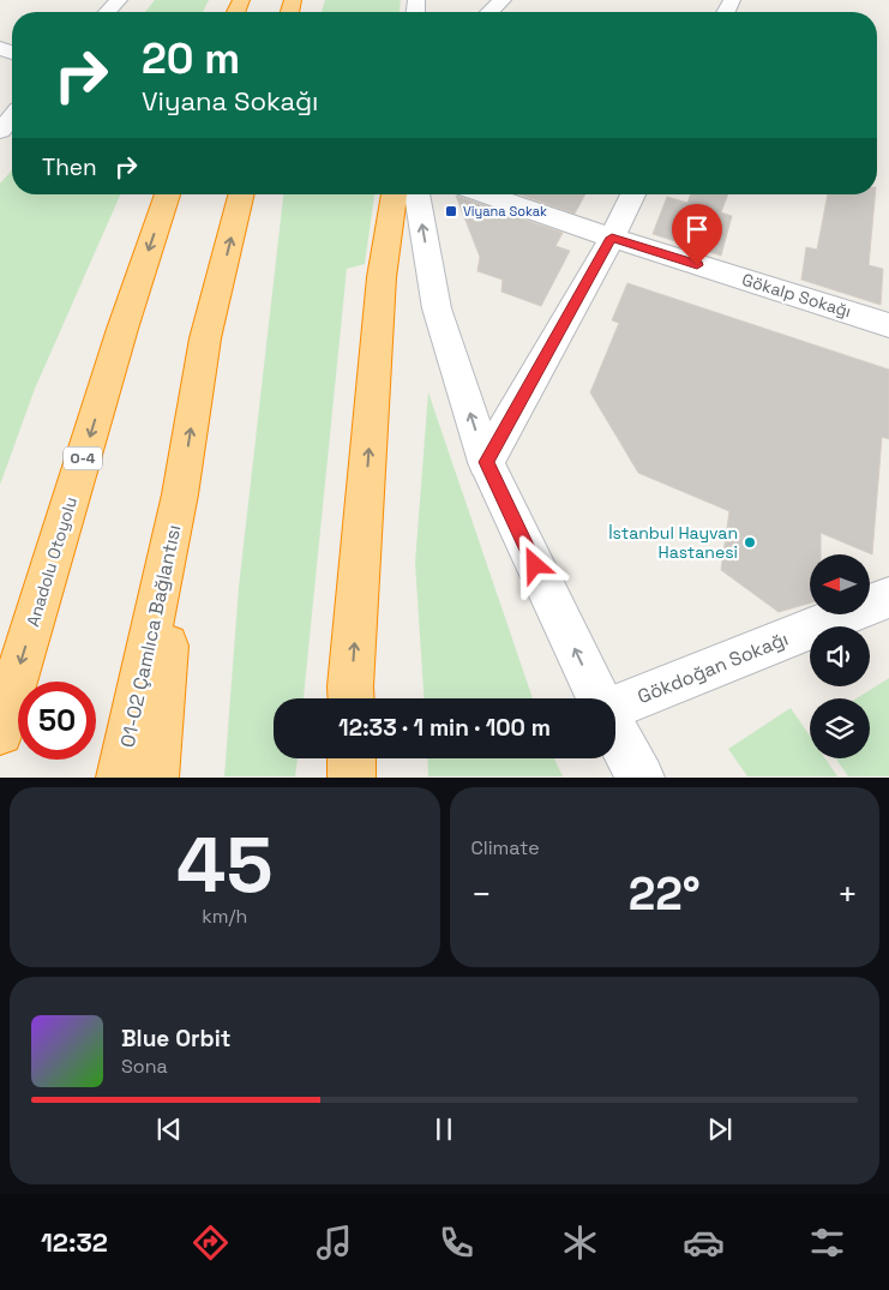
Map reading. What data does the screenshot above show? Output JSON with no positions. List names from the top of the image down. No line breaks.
{"streets":{"highway":["O-4","Anadolu Otoyolu","O1-O2 Çamlıca Bağlantısı"],"street":["Gökalp Sokağı","Gökdoğan Sokağı"]},"places":{"transit":["Viyana Sokak"],"other":["İstanbul Hayvan Hastanesi"]},"north":"left","page":{"turn":["20 m","Viyana Sokağı"],"then":"Then","limit":"50","trip":"12:33 · 1 min · 100 m","tile":[["45","km/h"],"Climate"],"heat":["−","22°","+"],"song":["Blue Orbit","Sona"],"tabs":"12:32"}}
